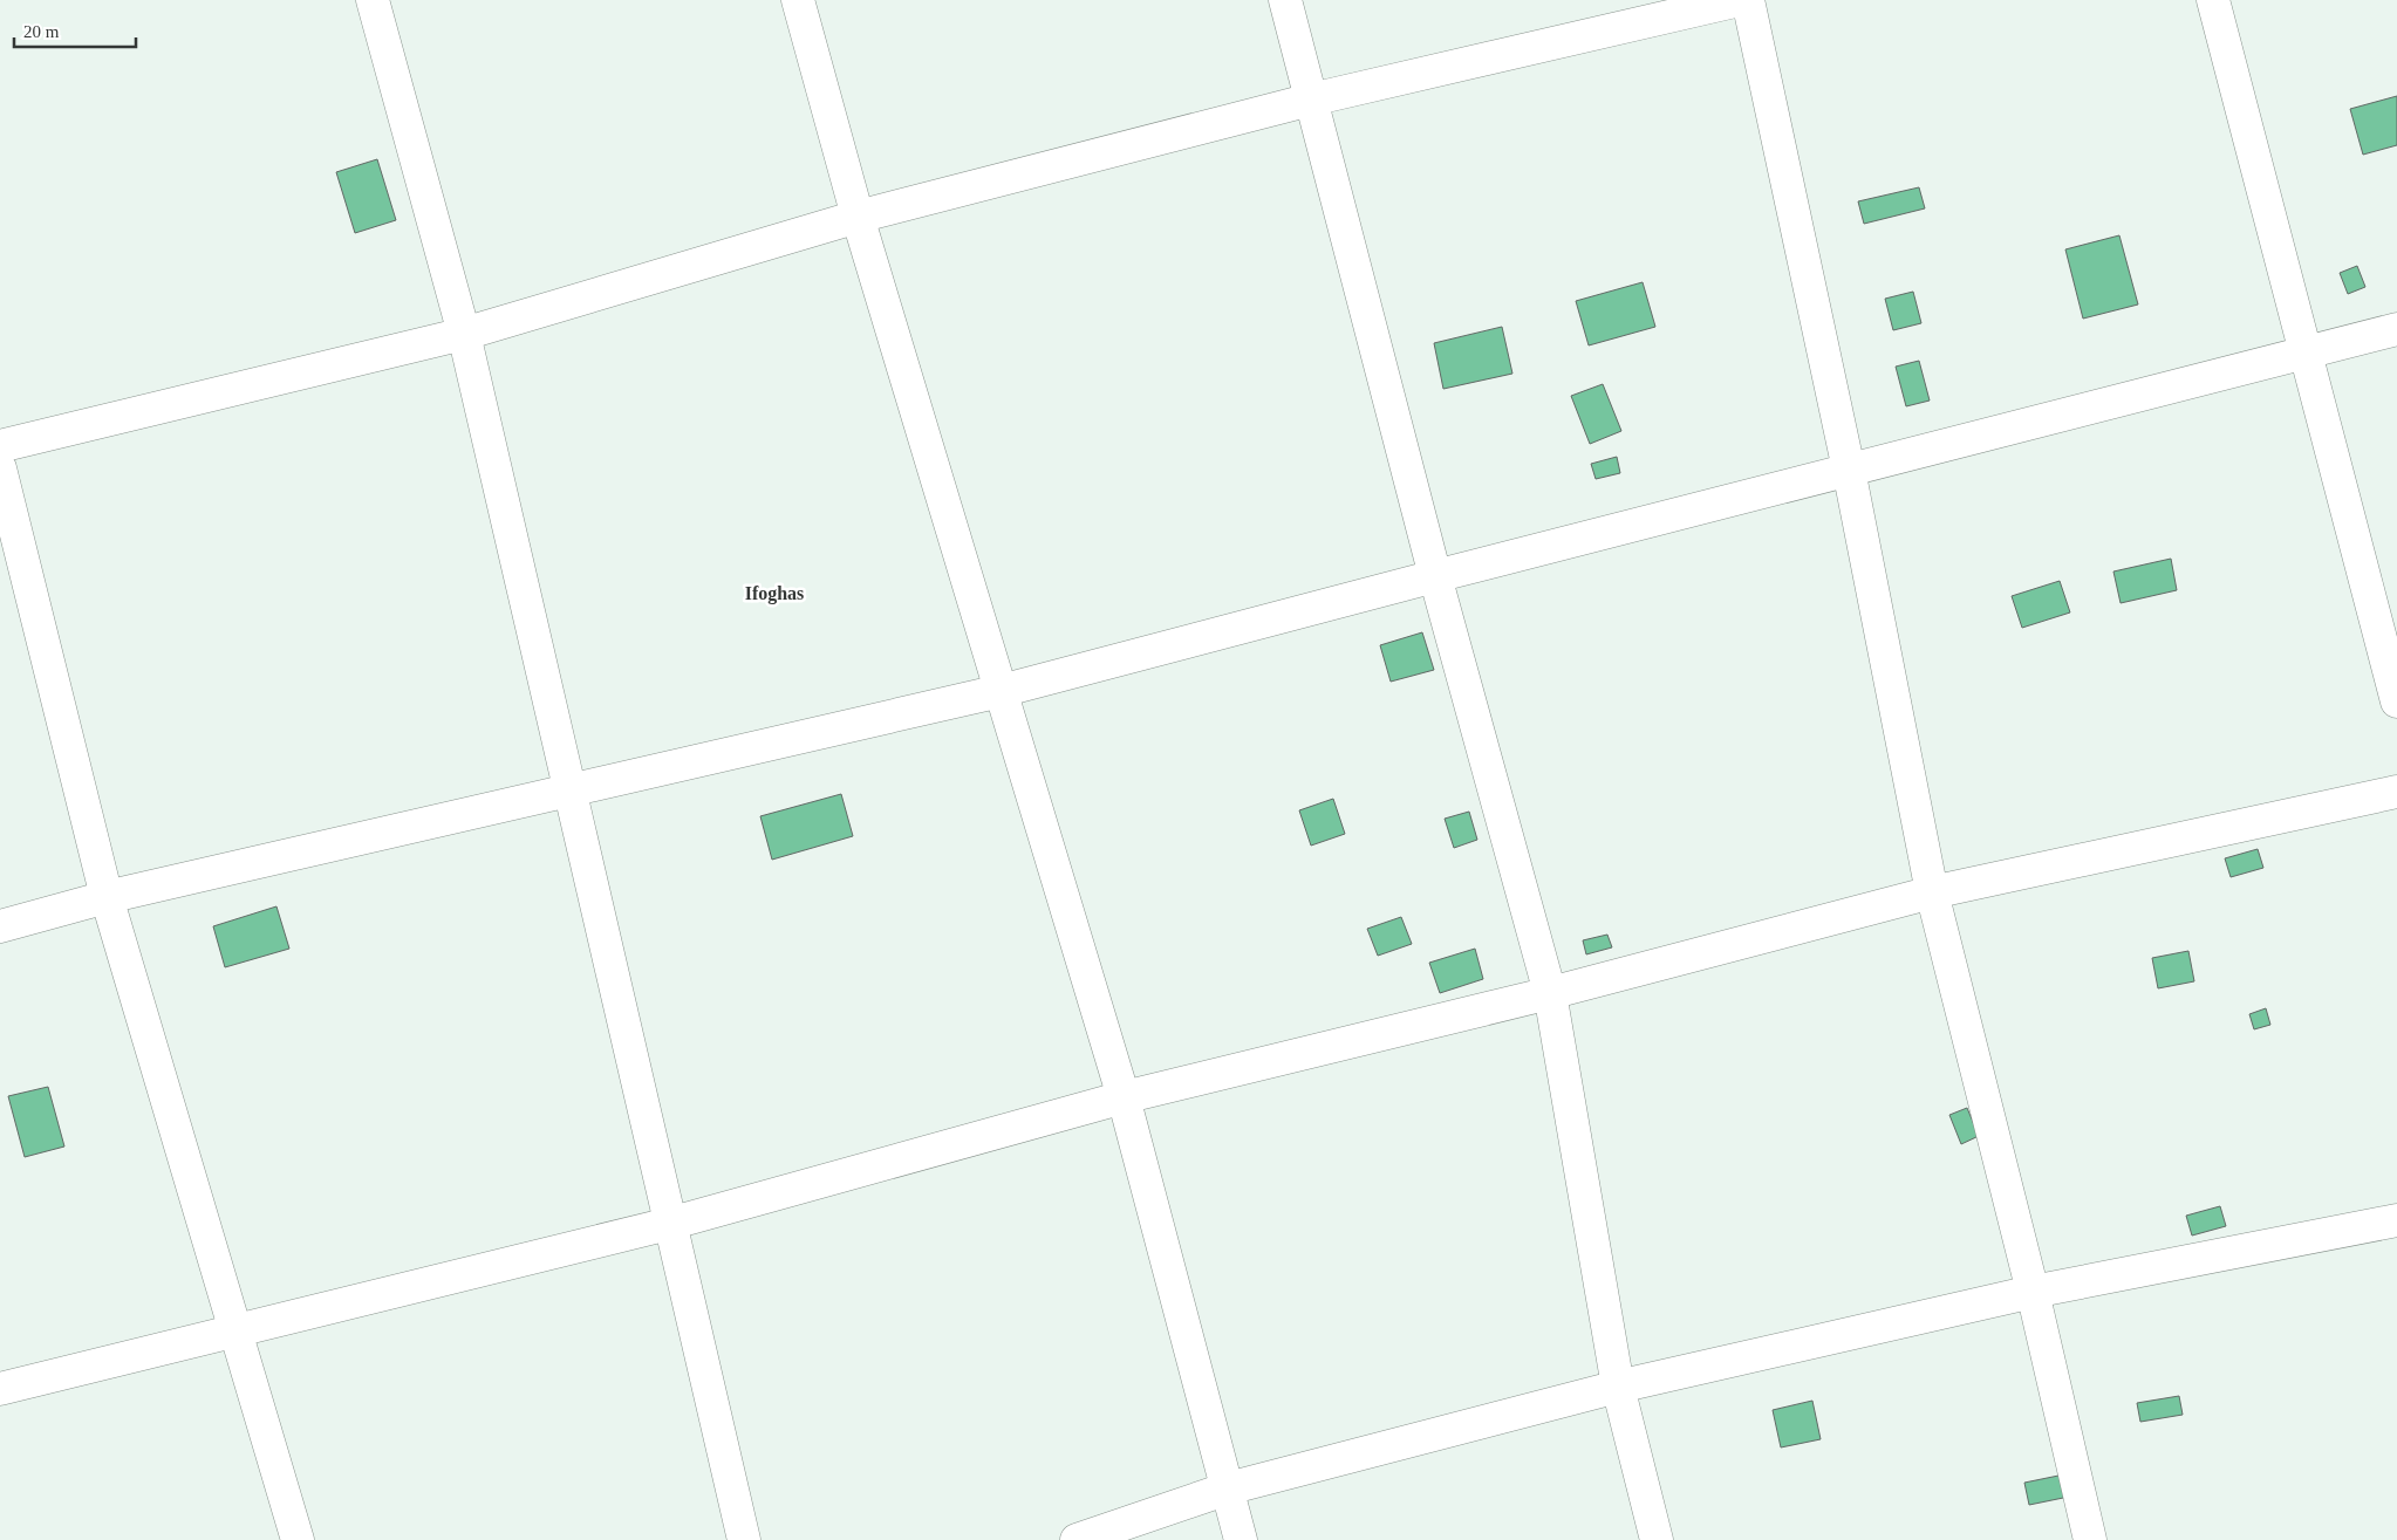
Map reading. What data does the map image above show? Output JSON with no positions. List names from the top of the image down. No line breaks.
{"districts":["Ifoghas"],"scale_bar":"20 m"}
